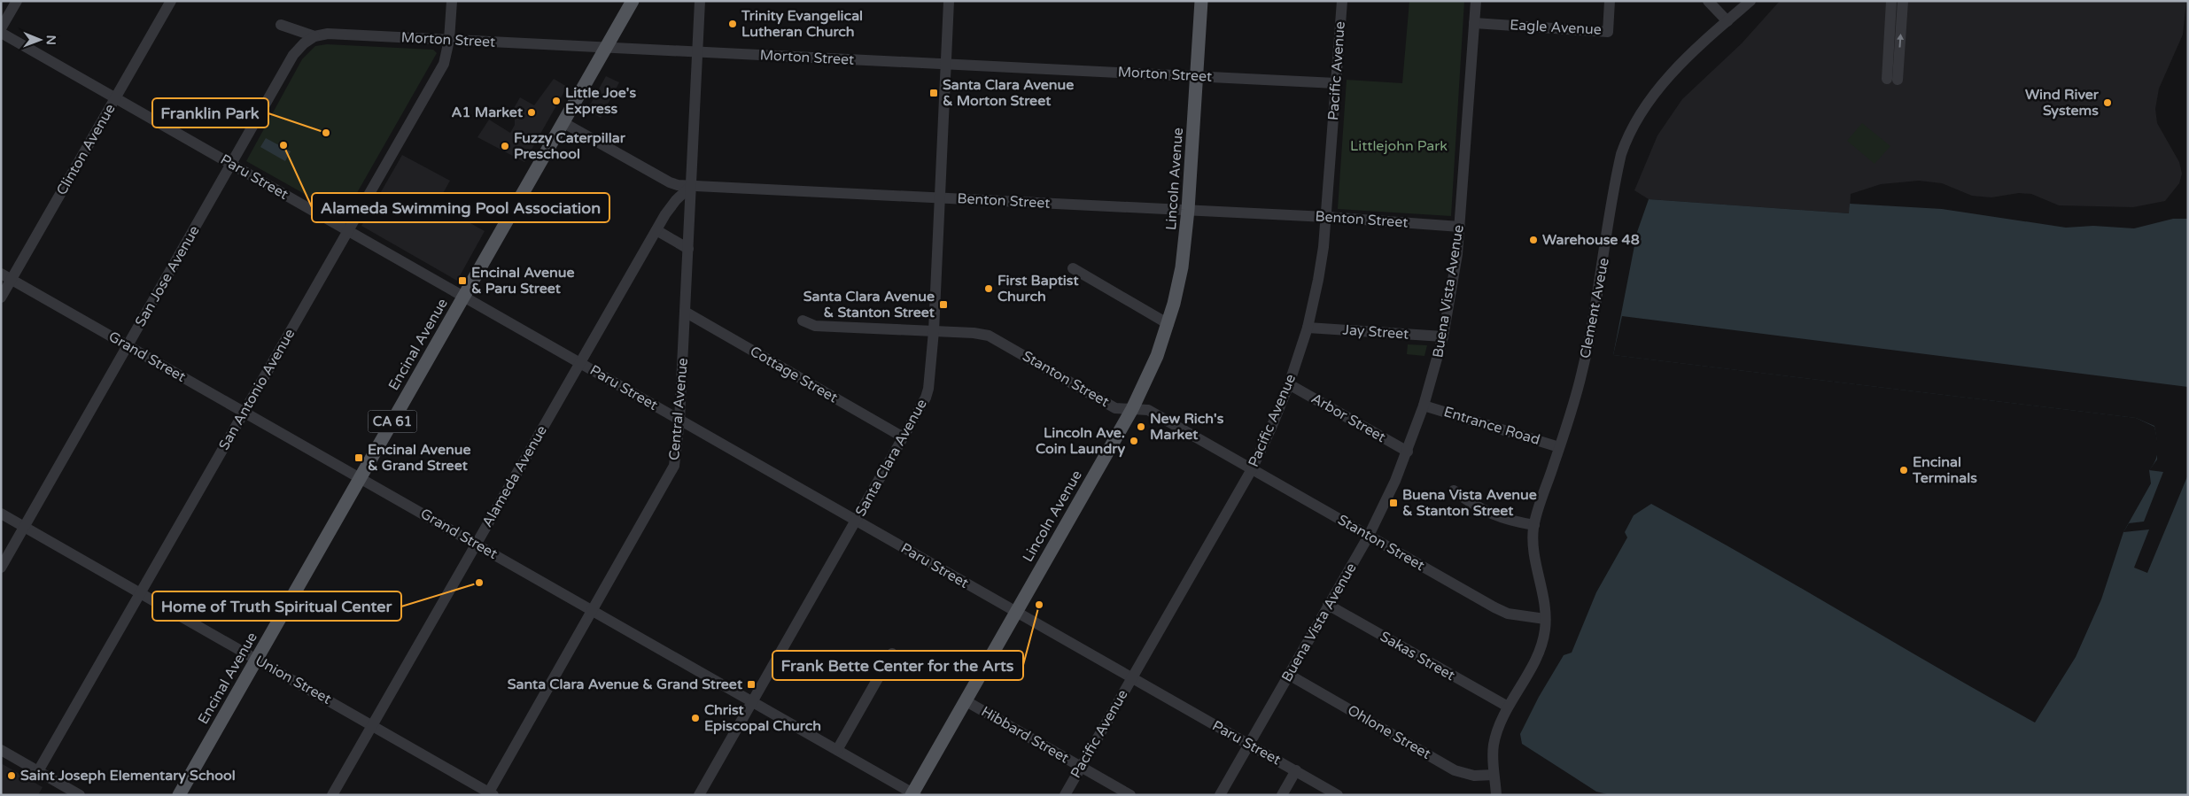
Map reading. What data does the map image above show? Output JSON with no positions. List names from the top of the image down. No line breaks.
{"streets":{"main road":["Lincoln Avenue","Encinal Avenue","CA 61"],"street":["Eagle Avenue","Morton Street","Pacific Avenue","Clinton Avenue","Paru Street","Benton Street","San Jose Avenue","Buena Vista Avenue","Clement Aveue","Jay Street","Grand Street","Cottage Street","Stanton Street","San Antonio Avenue","Central Avenue","Arbor Street","Entrance Road","Santa Clara Avenue","Alameda Avenue","Sakas Street","Union Street","Ohlone Street","Hibbard Street"]},"crossings":[["Eagle Avenue","Buena Vista Avenue"],["Morton Street","Pacific Avenue"],["Morton Street","Lincoln Avenue"],["Morton Street","San Jose Avenue"],["Morton Street","Encinal Avenue"],["Morton Street","San Antonio Avenue"],["Morton Street","Central Avenue"],["Morton Street","Santa Clara Avenue"],["Pacific Avenue","Paru Street"],["Pacific Avenue","Benton Street"],["Pacific Avenue","Jay Street"],["Pacific Avenue","Stanton Street"],["Pacific Avenue","Arbor Street"],["Pacific Avenue","Hibbard Street"],["Clinton Avenue","Paru Street"],["Clinton Avenue","Grand Street"],["Paru Street","Lincoln Avenue"],["Paru Street","San Jose Avenue"],["Paru Street","Buena Vista Avenue"],["Paru Street","Encinal Avenue"],["Paru Street","San Antonio Avenue"],["Paru Street","Central Avenue"],["Paru Street","Santa Clara Avenue"],["Paru Street","Alameda Avenue"],["Lincoln Avenue","Benton Street"],["Lincoln Avenue","Grand Street"],["Lincoln Avenue","Stanton Street"],["Lincoln Avenue","Hibbard Street"],["Benton Street","Buena Vista Avenue"],["Benton Street","Encinal Avenue"],["Benton Street","Central Avenue"],["Benton Street","Santa Clara Avenue"],["Benton Street","Alameda Avenue"],["San Jose Avenue","Grand Street"],["San Jose Avenue","Union Street"],["Buena Vista Avenue","Jay Street"],["Buena Vista Avenue","Stanton Street"],["Buena Vista Avenue","Arbor Street"],["Buena Vista Avenue","Entrance Road"],["Buena Vista Avenue","Sakas Street"],["Buena Vista Avenue","Ohlone Street"],["Clement Aveue","Stanton Street"],["Clement Aveue","Entrance Road"],["Clement Aveue","Sakas Street"],["Clement Aveue","Ohlone Street"],["Encinal Avenue","Grand Street"],["Encinal Avenue","Union Street"],["Grand Street","San Antonio Avenue"],["Grand Street","Central Avenue"],["Grand Street","Santa Clara Avenue"],["Grand Street","Alameda Avenue"],["Cottage Street","Central Avenue"],["Cottage Street","Santa Clara Avenue"],["Stanton Street","Santa Clara Avenue"],["San Antonio Avenue","Union Street"],["Central Avenue","Alameda Avenue"],["Central Avenue","Union Street"],["Alameda Avenue","Union Street"]],"parks":["Littlejohn Park"],"places":{"other":["Trinity Evangelical Lutheran Church","Little Joe's Express","Wind River Systems","A1 Market","Franklin Park","Alameda Swimming Pool Association","Fuzzy Caterpillar Preschool","Warehouse 48","First Baptist Church","New Rich's Market","Lincoln Ave. Coin Laundry","Encinal Terminals","Home of Truth Spiritual Center","Frank Bette Center for the Arts","Christ Episcopal Church","Saint Joseph Elementary School"],"transit":["Santa Clara Avenue & Morton Street","Encinal Avenue & Paru Street","Santa Clara Avenue & Stanton Street","Encinal Avenue & Grand Street","Buena Vista Avenue & Stanton Street","Santa Clara Avenue & Grand Street"]},"north":"right"}
